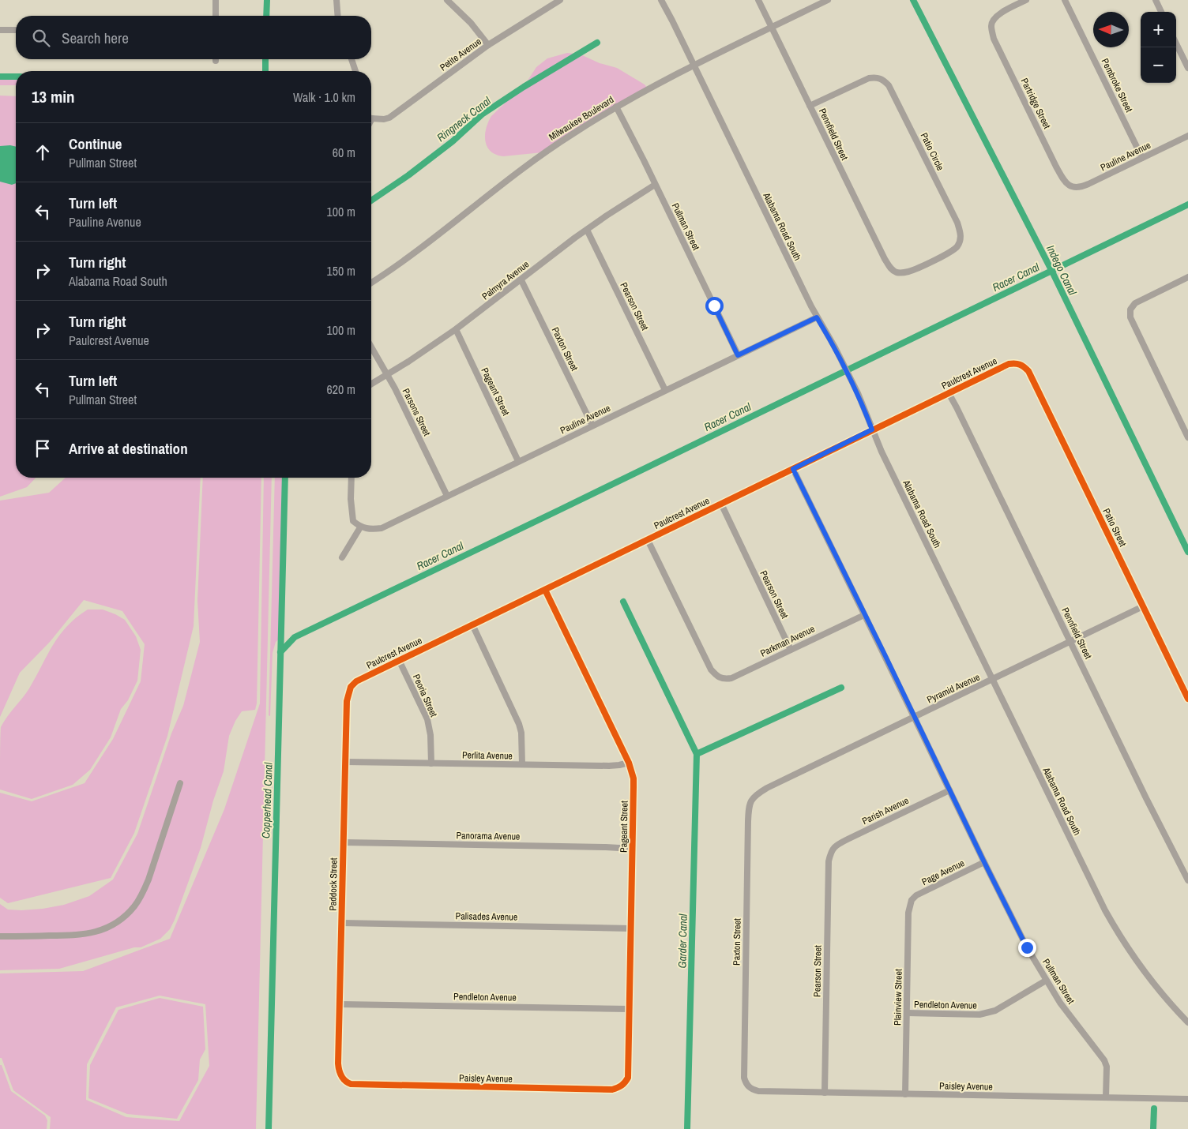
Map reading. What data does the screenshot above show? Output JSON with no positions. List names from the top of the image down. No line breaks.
{"streets":{"street":["Petite Avenue","Pembroke Street","Partridge Street","Milwaukee Boulevard","Pennfield Street","Patio Circle","Pauline Avenue","Pullman Street","Alabama Road South","Palmyra Avenue","Pearson Street","Paxton Street","Paulcrest Avenue","Pageant Street","Parsons Street","Patio Street","Parkman Avenue","Pyramid Avenue","Peoria Street","Perlita Avenue","Parish Avenue","Panorama Avenue","Page Avenue","Paddock Street","Palisades Avenue","Pendleton Avenue","Plainview Street","Paisley Avenue"]},"crossings":[["Pembroke Street","Pauline Avenue"],["Partridge Street","Pauline Avenue"],["Milwaukee Boulevard","Pennfield Street"],["Milwaukee Boulevard","Pullman Street"],["Milwaukee Boulevard","Alabama Road South"],["Pennfield Street","Patio Circle"],["Pennfield Street","Paulcrest Avenue"],["Pennfield Street","Pyramid Avenue"],["Pauline Avenue","Pullman Street"],["Pauline Avenue","Alabama Road South"],["Pauline Avenue","Pearson Street"],["Pauline Avenue","Paxton Street"],["Pauline Avenue","Pageant Street"],["Pauline Avenue","Parsons Street"],["Pullman Street","Palmyra Avenue"],["Pullman Street","Paulcrest Avenue"],["Pullman Street","Parkman Avenue"],["Pullman Street","Pyramid Avenue"],["Pullman Street","Parish Avenue"],["Pullman Street","Page Avenue"],["Pullman Street","Pendleton Avenue"],["Pullman Street","Paisley Avenue"],["Alabama Road South","Paulcrest Avenue"],["Alabama Road South","Pyramid Avenue"],["Palmyra Avenue","Pearson Street"],["Palmyra Avenue","Paxton Street"],["Palmyra Avenue","Pageant Street"],["Palmyra Avenue","Parsons Street"],["Pearson Street","Paulcrest Avenue"],["Pearson Street","Parkman Avenue"],["Pearson Street","Parish Avenue"],["Pearson Street","Paisley Avenue"],["Paxton Street","Pyramid Avenue"],["Paxton Street","Paisley Avenue"],["Paulcrest Avenue","Pageant Street"],["Paulcrest Avenue","Patio Street"],["Paulcrest Avenue","Parkman Avenue"],["Paulcrest Avenue","Peoria Street"],["Paulcrest Avenue","Paddock Street"],["Pageant Street","Perlita Avenue"],["Pageant Street","Panorama Avenue"],["Pageant Street","Palisades Avenue"],["Pageant Street","Pendleton Avenue"],["Pageant Street","Paisley Avenue"],["Patio Street","Pyramid Avenue"],["Peoria Street","Perlita Avenue"],["Perlita Avenue","Paddock Street"],["Panorama Avenue","Paddock Street"],["Page Avenue","Plainview Street"],["Paddock Street","Palisades Avenue"],["Paddock Street","Pendleton Avenue"],["Paddock Street","Paisley Avenue"],["Pendleton Avenue","Plainview Street"],["Plainview Street","Paisley Avenue"]],"water":["Ringneck Canal","Indego Canal","Racer Canal","Copperhead Canal","Garder Canal"],"north":"left","page":{"map_buttons":["+","−"],"search":"Search here","heading":["13 min","Walk · 1.0 km"],"list":[["Continue","Pullman Street","60 m"],["Turn left","Pauline Avenue","100 m"],["Turn right","Alabama Road South","150 m"],["Turn right","Paulcrest Avenue","100 m"],["Turn left","Pullman Street","620 m"],"Arrive at destination"]}}
